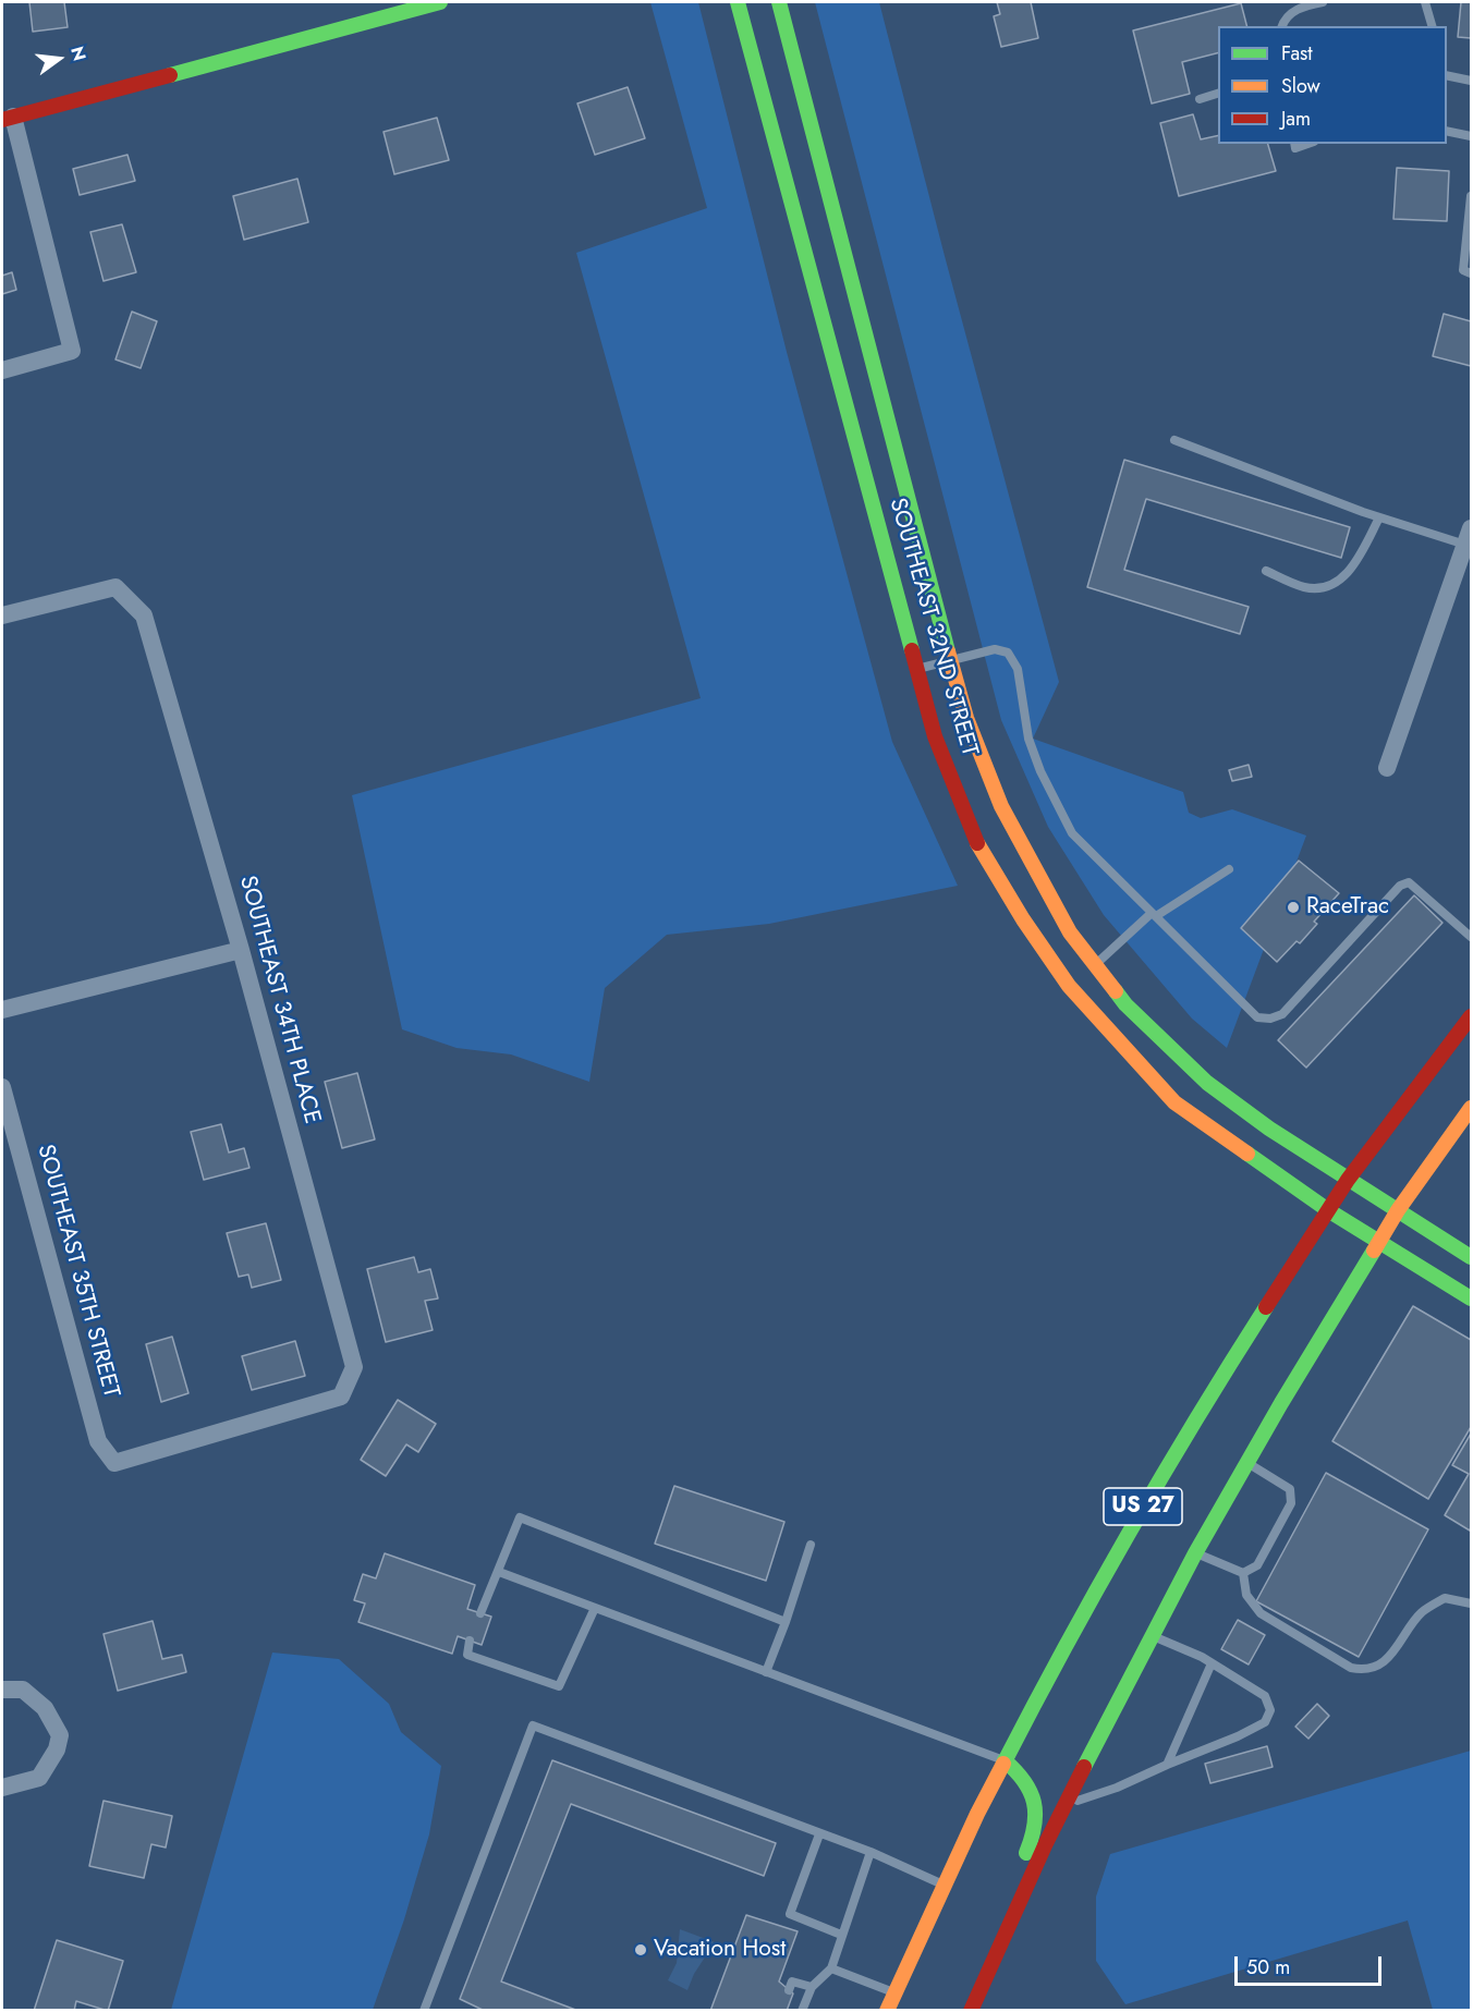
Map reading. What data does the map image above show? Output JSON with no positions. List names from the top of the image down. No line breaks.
{"streets":{"main road":["SOUTHEAST 32ND STREET","US 27"],"street":["SOUTHEAST 34TH PLACE","SOUTHEAST 35TH STREET"]},"crossings":[["SOUTHEAST 32ND STREET","US 27"],["SOUTHEAST 34TH PLACE","SOUTHEAST 35TH STREET"]],"places":["RaceTrac","Vacation Host"],"legend":["Fast","Slow","Jam"],"scale_bar":"50 m","north":"right"}
